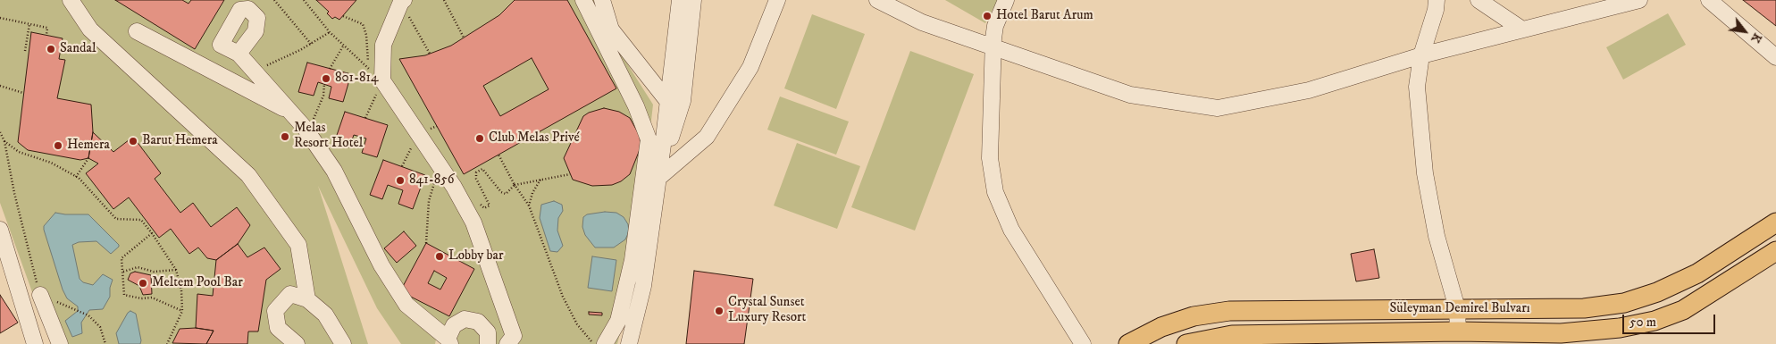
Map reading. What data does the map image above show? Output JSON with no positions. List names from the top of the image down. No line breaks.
{"streets":{"main road":["Süleyman Demirel Bulvarı"]},"places":["Hotel Barut Arum","Sandal","801-814","Melas Resort Hotel","Club Melas Privé","Barut Hemera","Hemera","841-856","Lobby bar","Meltem Pool Bar","Crystal Sunset Luxury Resort"],"scale_bar":"50 m","north":"bottom right"}
